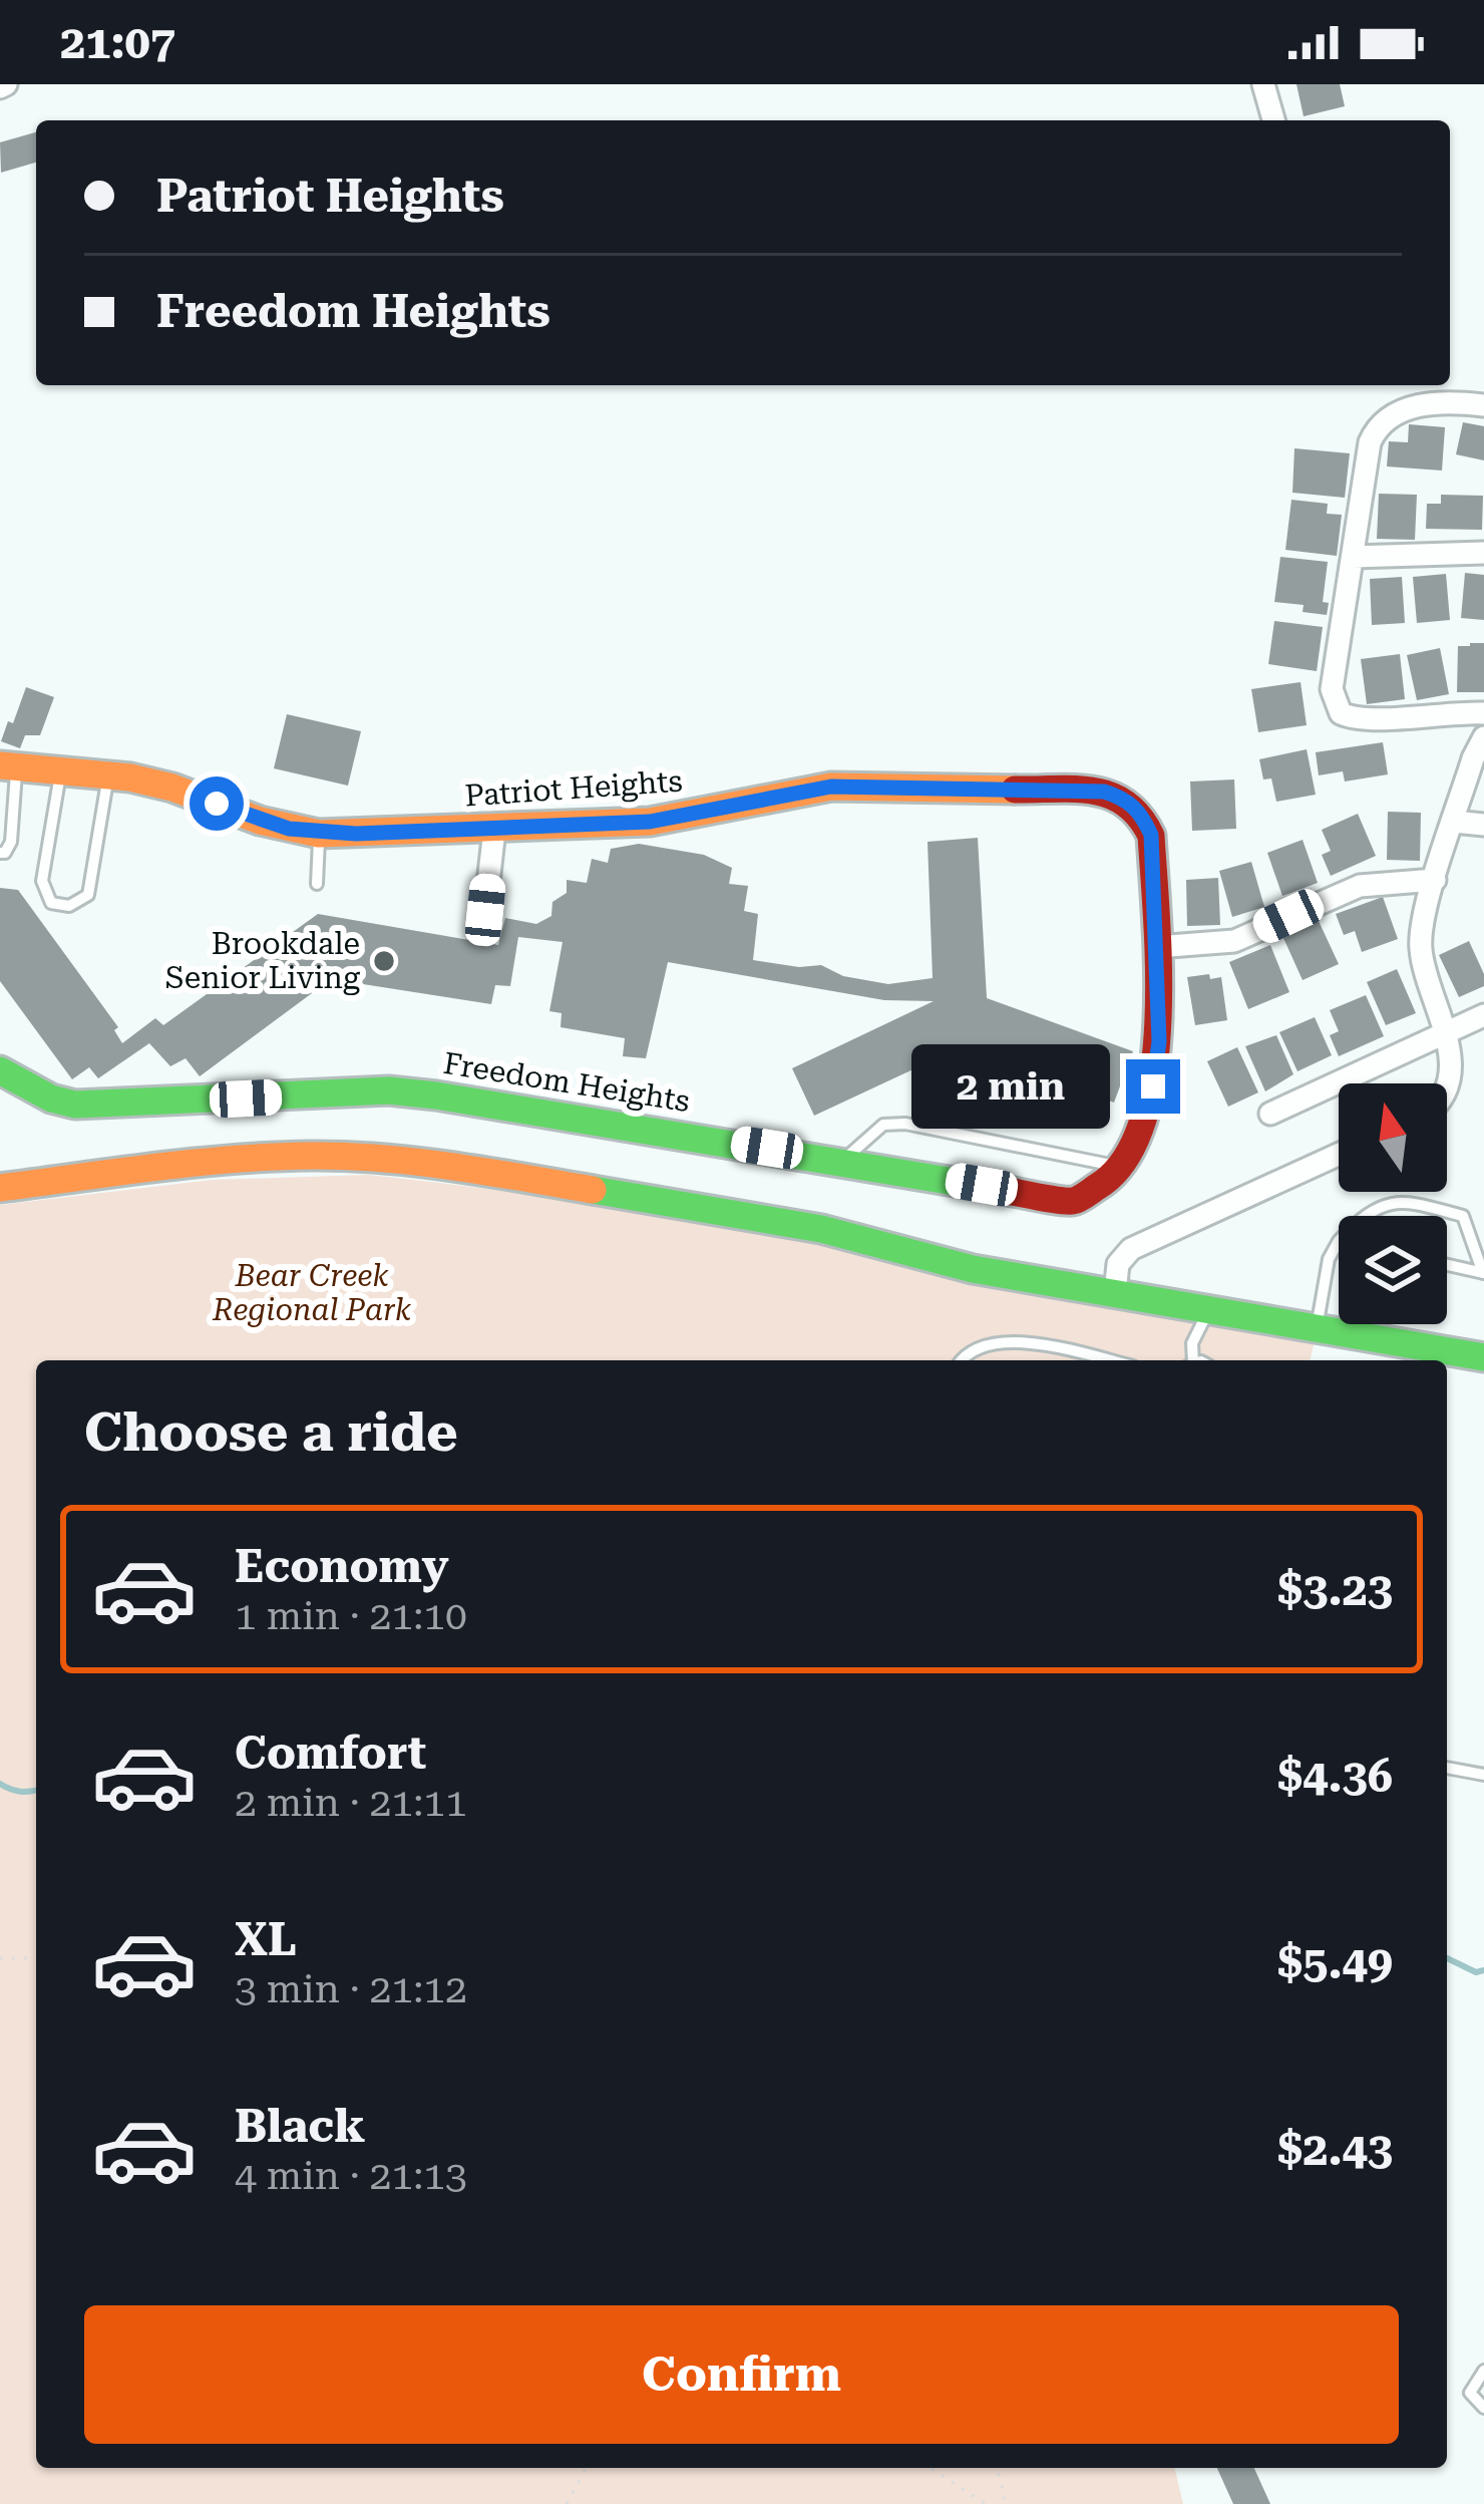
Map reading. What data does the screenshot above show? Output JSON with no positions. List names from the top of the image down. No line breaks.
{"streets":{"street":["Patriot Heights","Freedom Heights"]},"crossings":[["Patriot Heights","Freedom Heights"]],"parks":["Bear Creek Regional Park"],"places":["Brookdale Senior Living"],"north":"top","page":{"status":"21:07","banner":["Patriot Heights","Freedom Heights"],"bubble":"2 min","heading":"Choose a ride","list":[{"name":"Economy","note":"1 min · 21:10","value":"$3.23"},{"name":"Comfort","note":"2 min · 21:11","value":"$4.36"},{"name":"XL","note":"3 min · 21:12","value":"$5.49"},{"name":"Black","note":"4 min · 21:13","value":"$2.43"}],"buttons":"Confirm"}}
